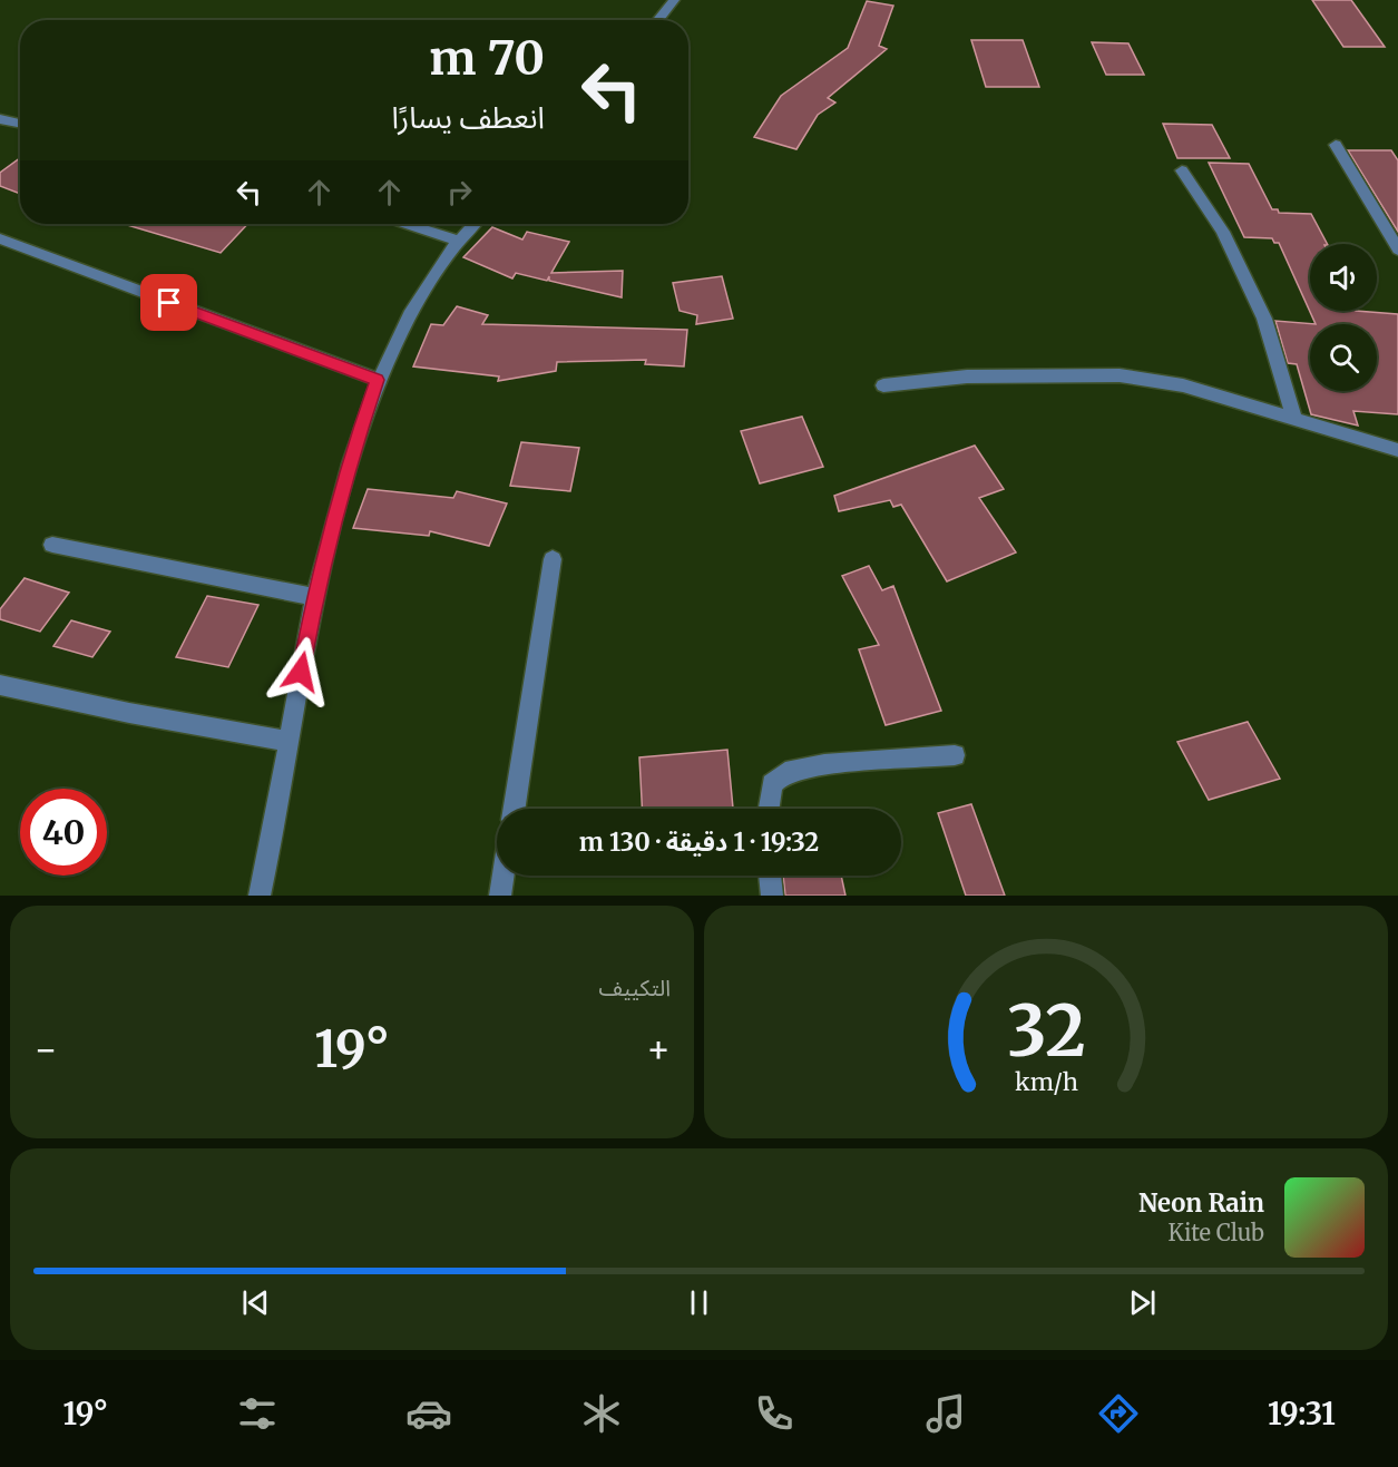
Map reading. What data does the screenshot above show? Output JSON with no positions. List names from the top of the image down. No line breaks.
{"page":{"turn":["70 m","انعطف يسارًا"],"limit":"40","trip":"19:32 · 1 دقيقة · 130 m","tile":"التكييف","heat":["−","19°","+"],"song":["Neon Rain","Kite Club"],"tabs":["19:31","19°"],"gauge":["32","km/h"]}}
